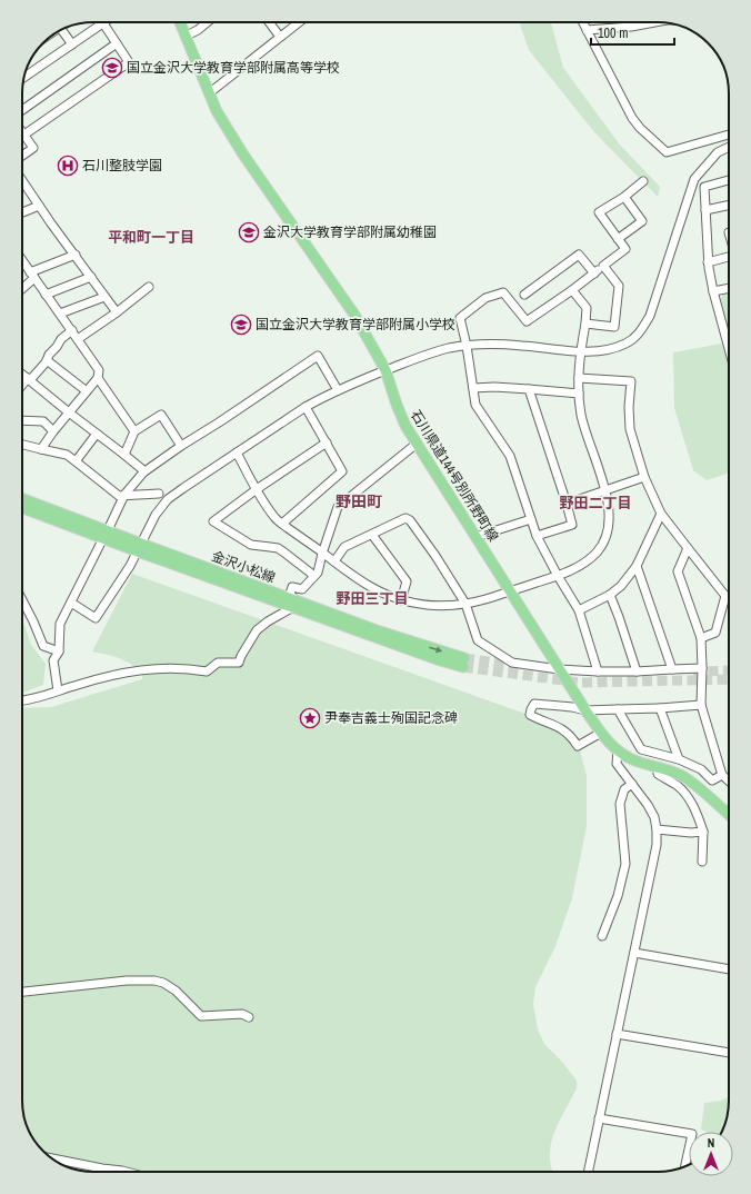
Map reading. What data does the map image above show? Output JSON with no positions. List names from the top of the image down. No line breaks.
{"streets":{"main road":["石川県道144号別所野町線","金沢小松線"]},"districts":["平和町一丁目","野田町","野田二丁目","野田三丁目"],"places":{"school or university":["国立金沢大学教育学部附属高等学校","金沢大学教育学部附属幼稚園","国立金沢大学教育学部附属小学校"],"hospital":["石川整肢学園"],"place":["尹奉吉義士殉国記念碑"]},"scale_bar":"100 m","north":"top"}
